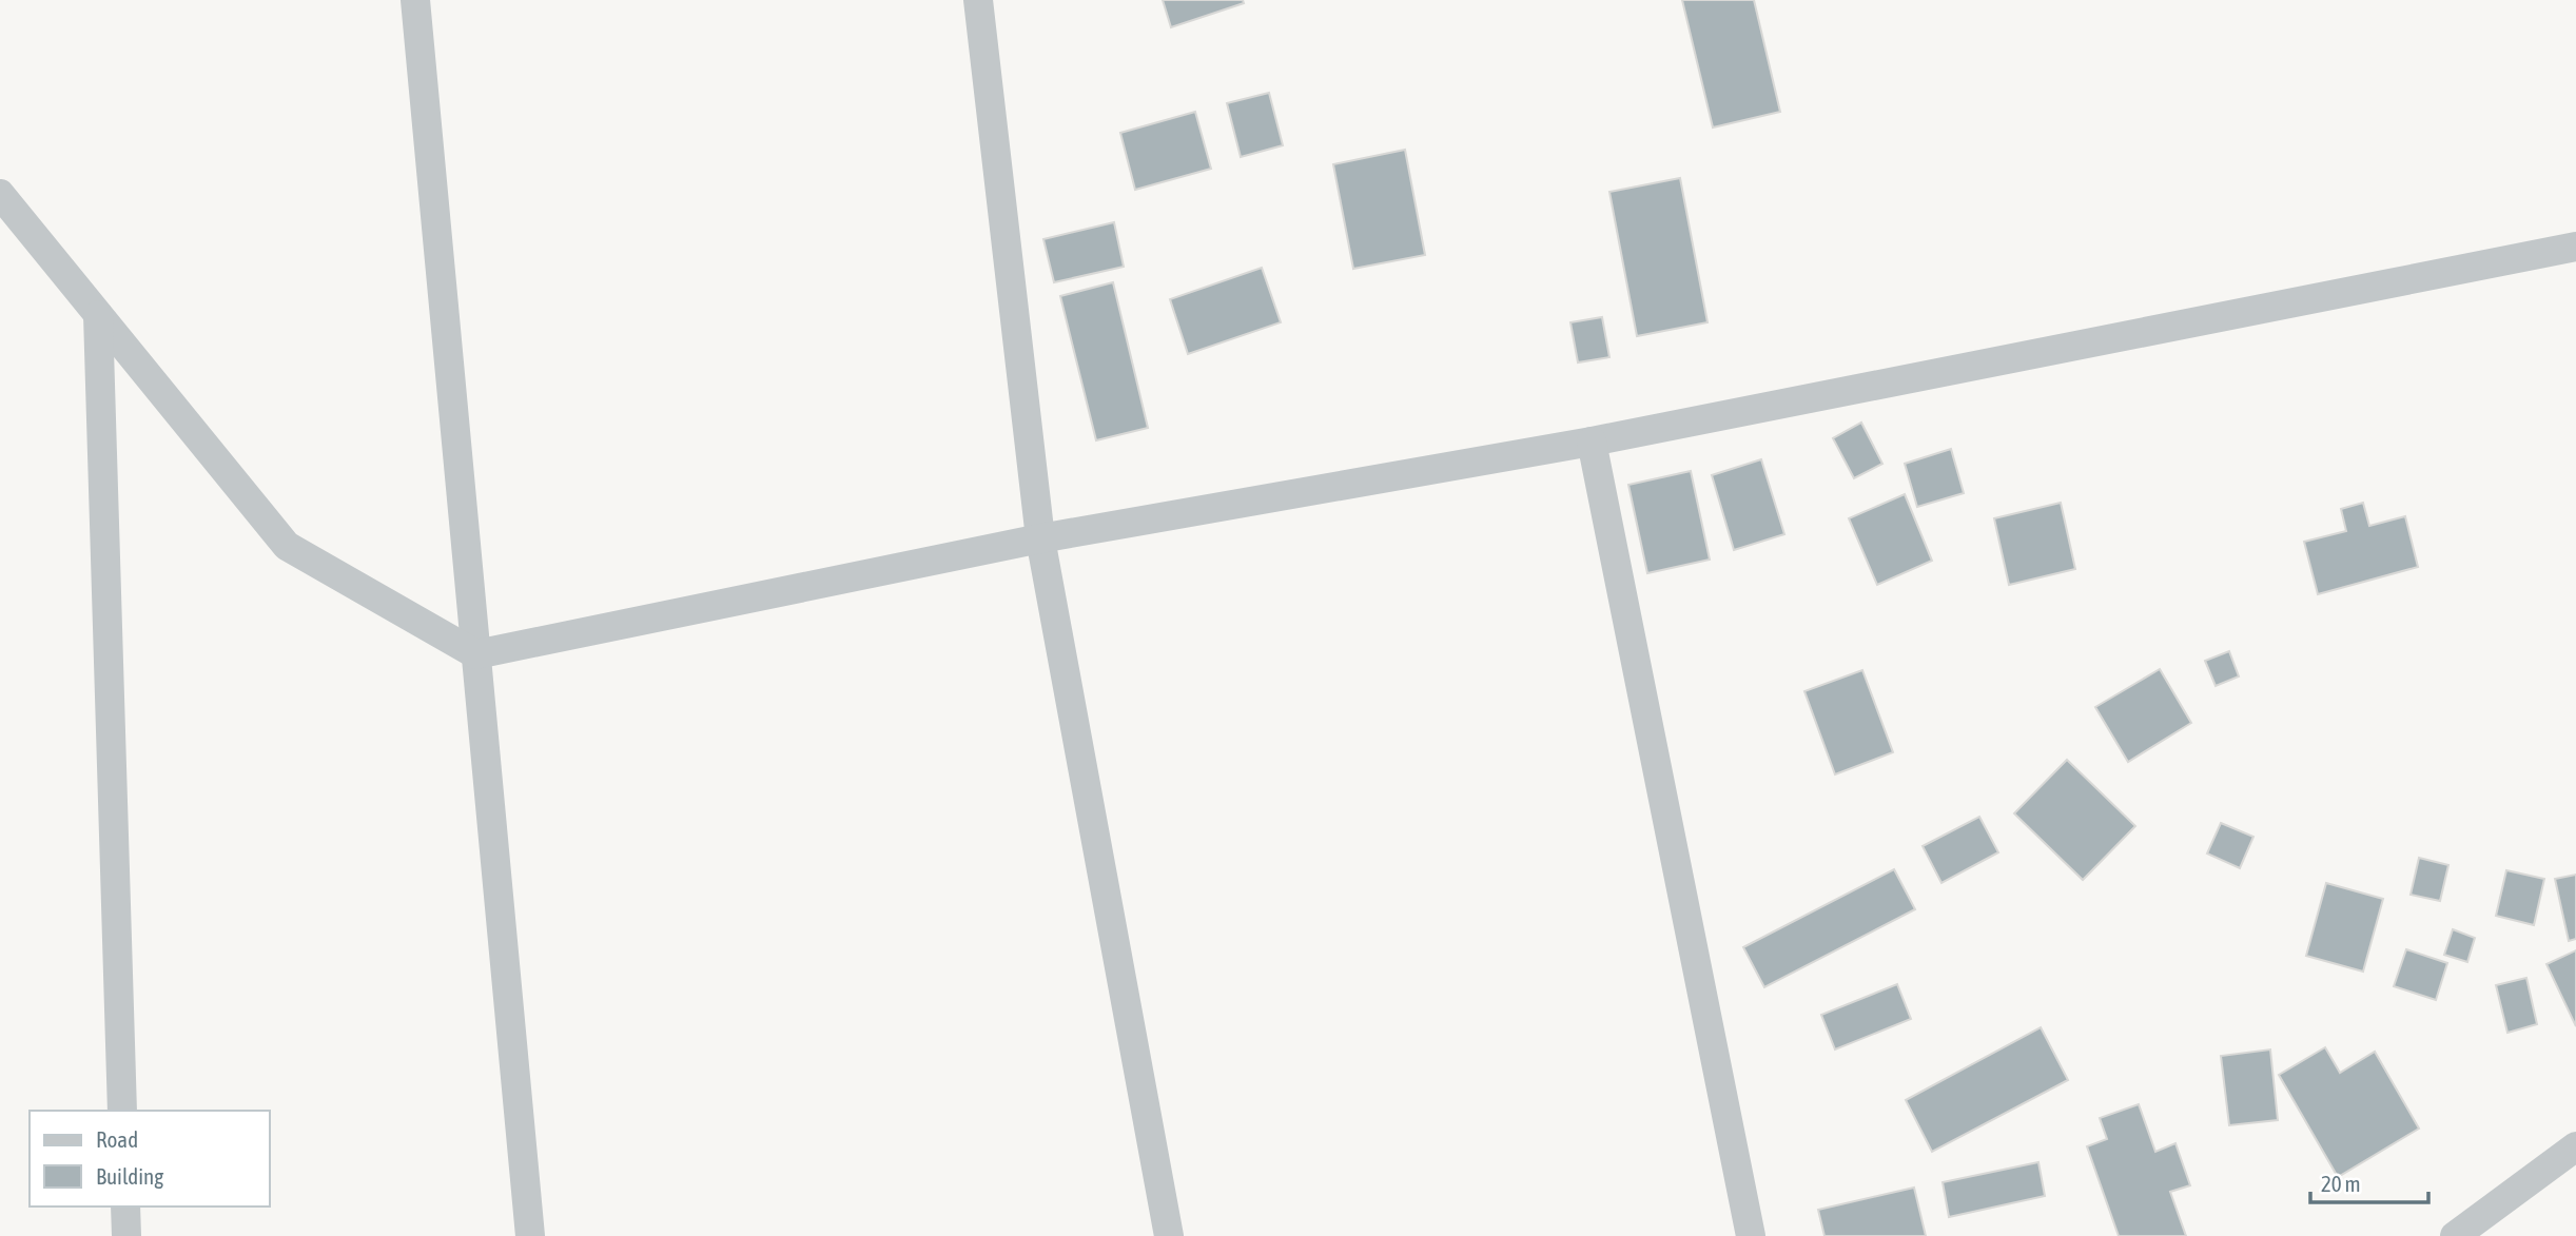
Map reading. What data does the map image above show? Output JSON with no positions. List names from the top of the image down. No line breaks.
{"legend":["Road","Building"],"scale_bar":"20 m"}
